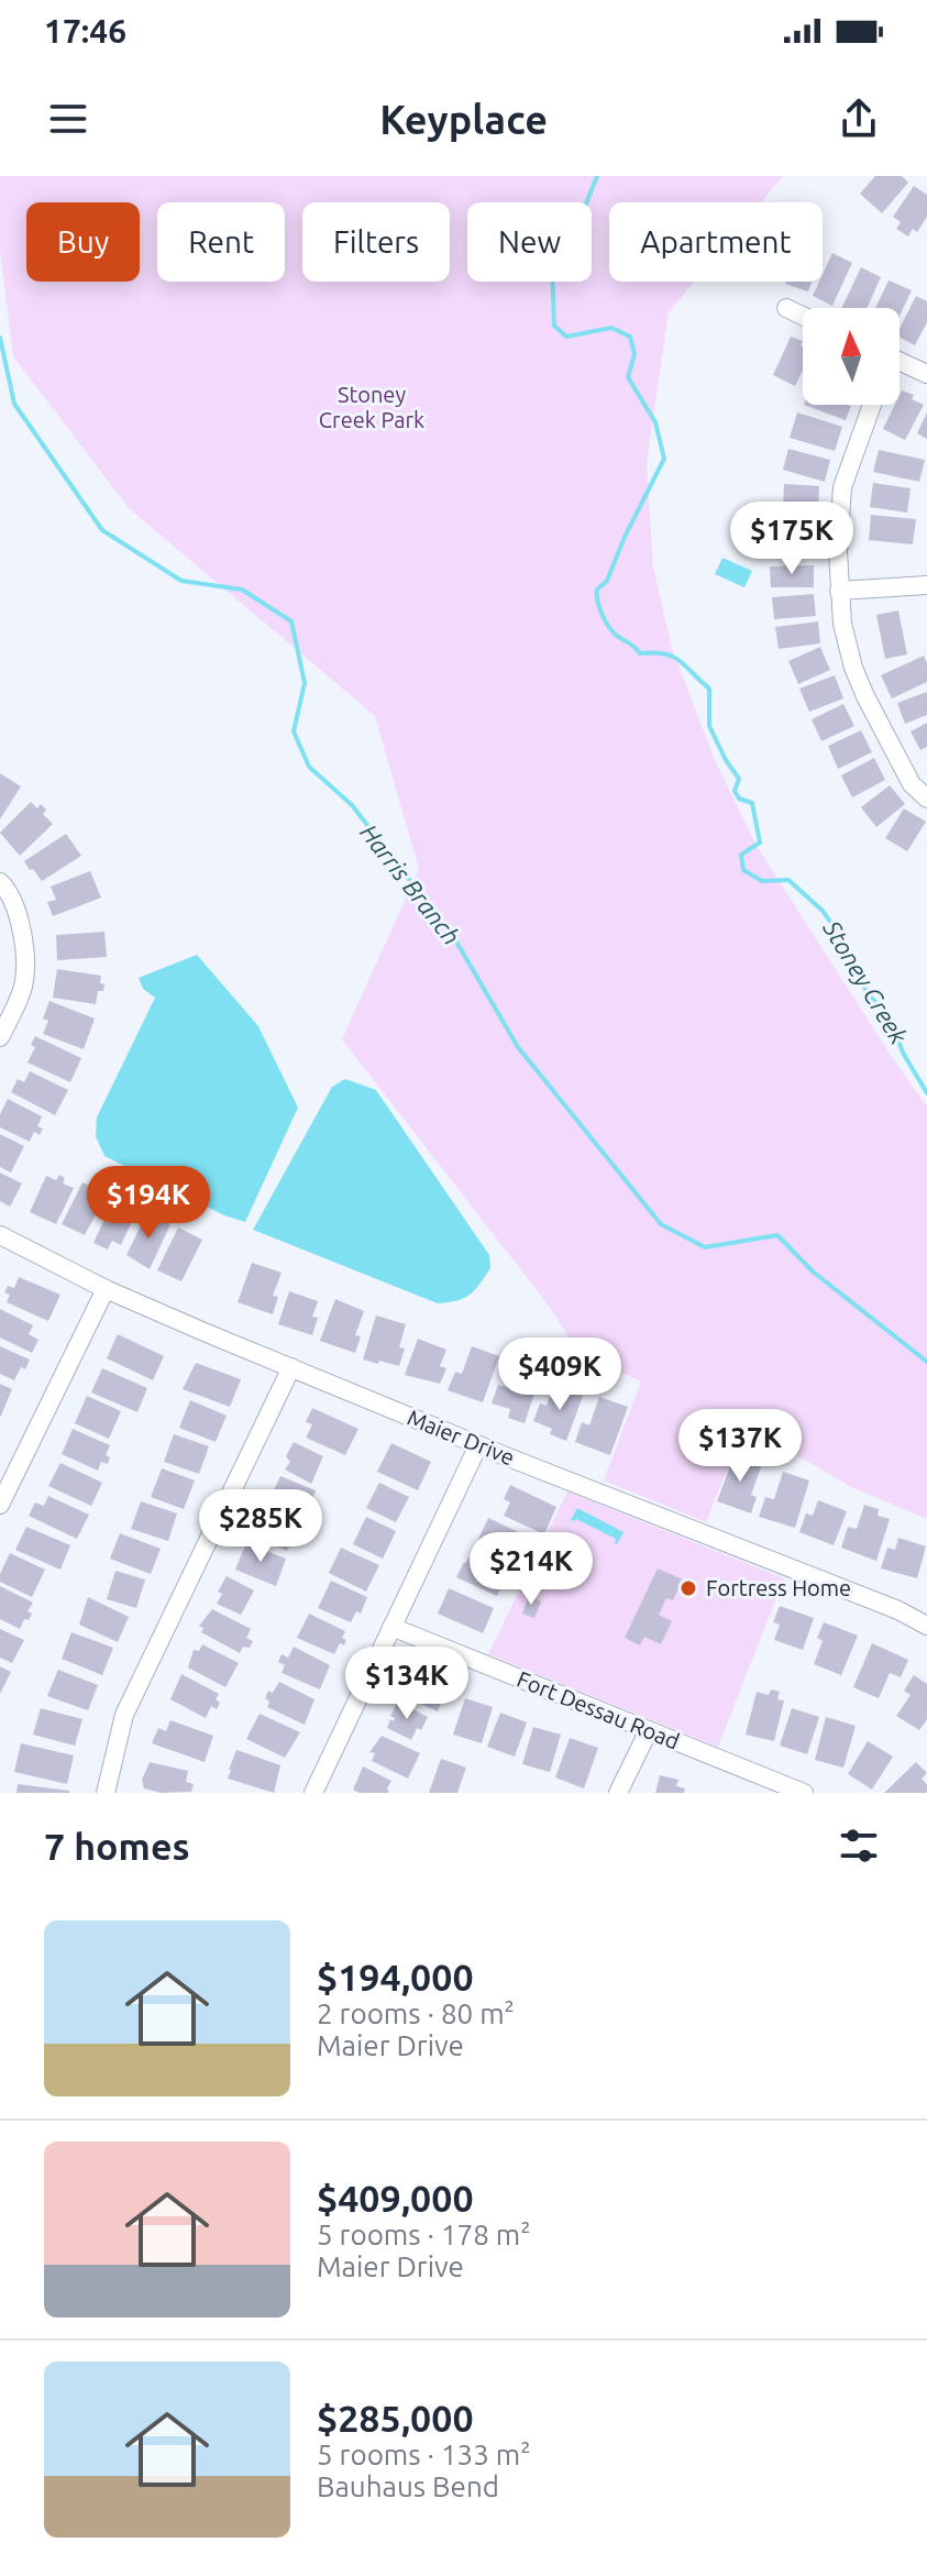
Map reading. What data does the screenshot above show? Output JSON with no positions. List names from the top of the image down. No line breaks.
{"streets":{"street":["Maier Drive","Fort Dessau Road"]},"water":["Harris Branch","Stoney Creek"],"parks":["Stoney Creek Park"],"places":["Fortress Home"],"north":"top","page":{"status":"17:46","header":"Keyplace","chip":["Buy","Rent","Filters","New","Apartment"],"price":["$175K","$194K","$409K","$137K","$285K","$214K","$134K"],"heading":"7 homes","list":[{"name":"$194,000","note":"2 rooms · 80 m² · Maier Drive"},{"name":"$409,000","note":"5 rooms · 178 m² · Maier Drive"},{"name":"$285,000","note":"5 rooms · 133 m² · Bauhaus Bend"}]}}
